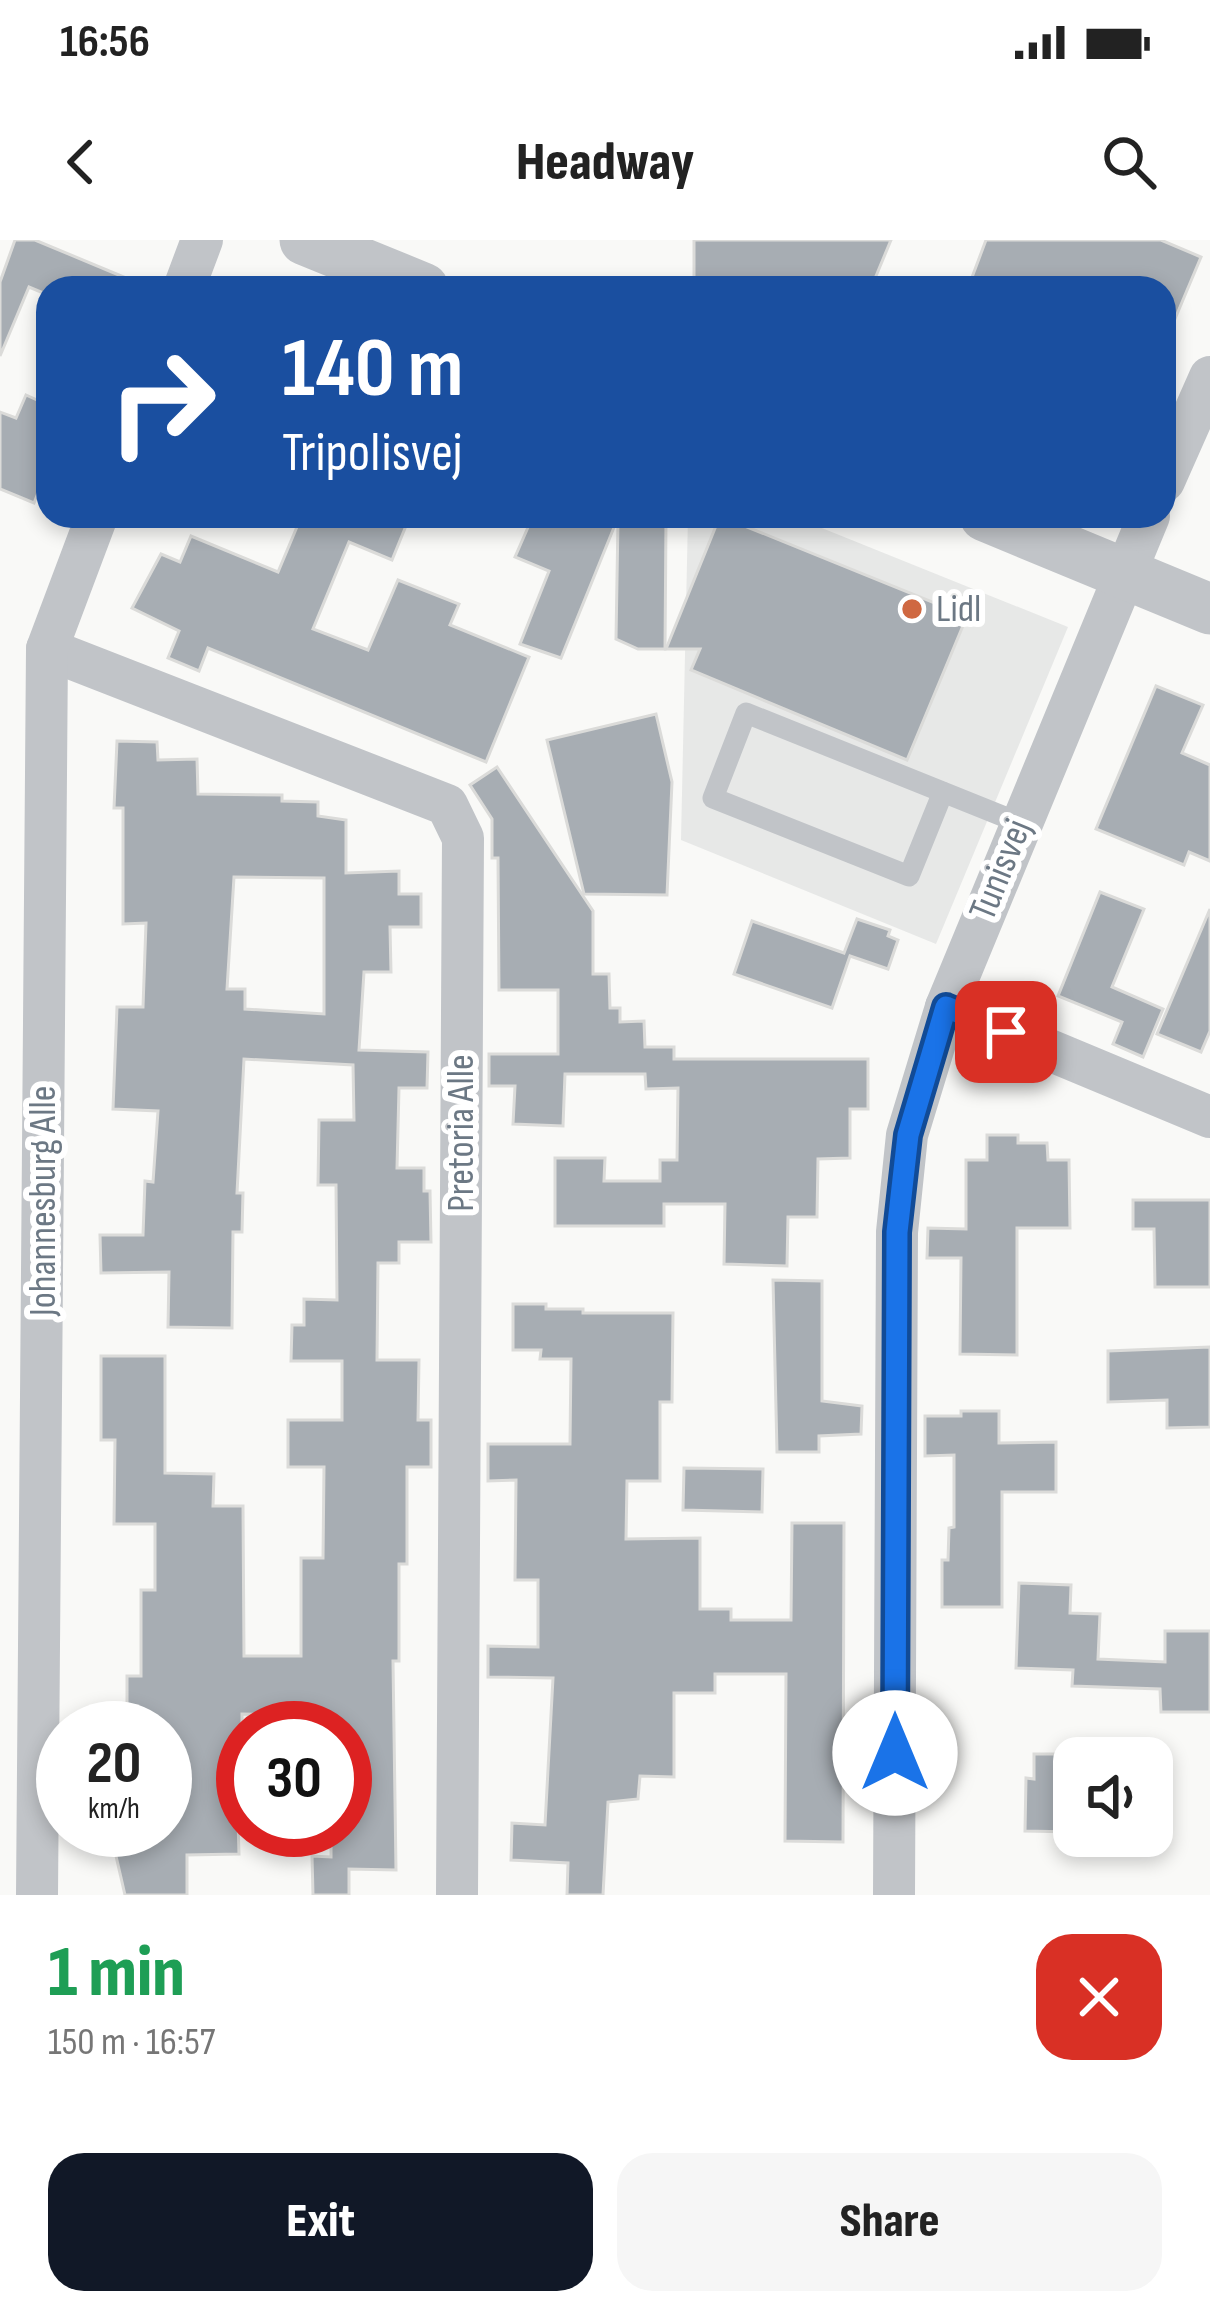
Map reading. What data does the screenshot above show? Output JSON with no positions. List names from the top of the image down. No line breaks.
{"streets":{"street":["Tunisvej","Pretoria Alle","Johannesburg Alle"]},"crossings":[["Pretoria Alle","Johannesburg Alle"]],"places":["Lidl"],"page":{"status":"16:56","header":"Headway","turn":["140 m","Tripolisvej"],"speed":"20 km/h","limit":"30","heading":["1 min","150 m · 16:57"],"buttons":["Exit","Share"]}}
